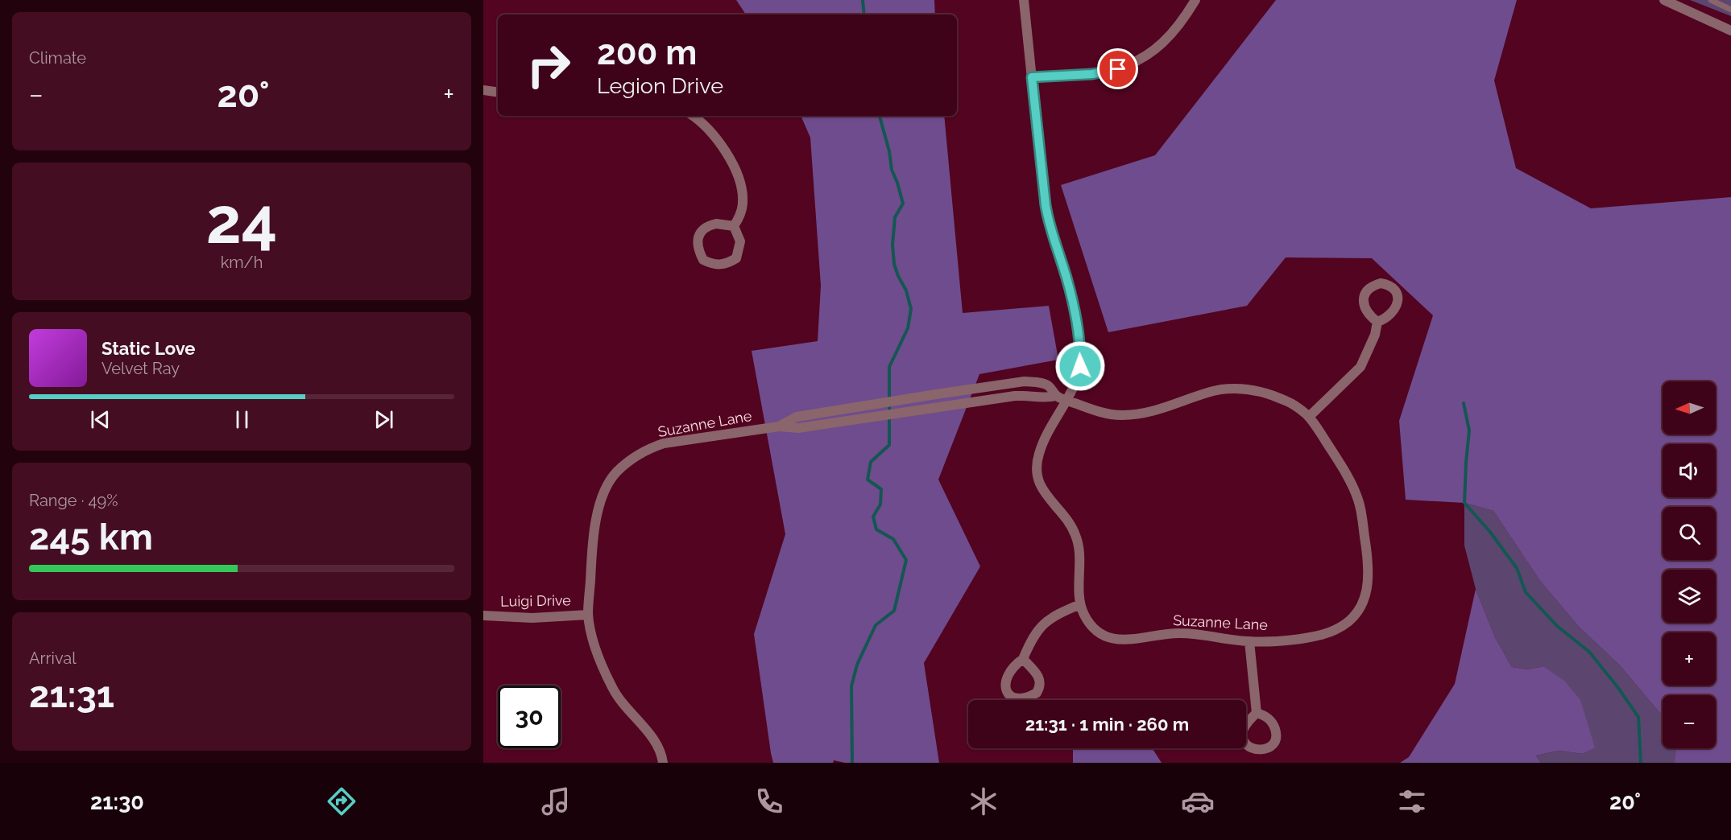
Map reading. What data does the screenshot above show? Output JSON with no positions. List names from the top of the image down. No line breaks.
{"streets":{"street":["Suzanne Lane","Luigi Drive"]},"crossings":[["Suzanne Lane","Luigi Drive"]],"north":"left","page":{"tile":["Climate",["24","km/h"],["Range · 49%","245 km"],["Arrival","21:31"]],"turn":["200 m","Legion Drive"],"heat":["−","20°","+"],"song":["Static Love","Velvet Ray"],"map_buttons":["+","−"],"limit":"30","trip":"21:31 · 1 min · 260 m","tabs":["21:30","20°"]}}
